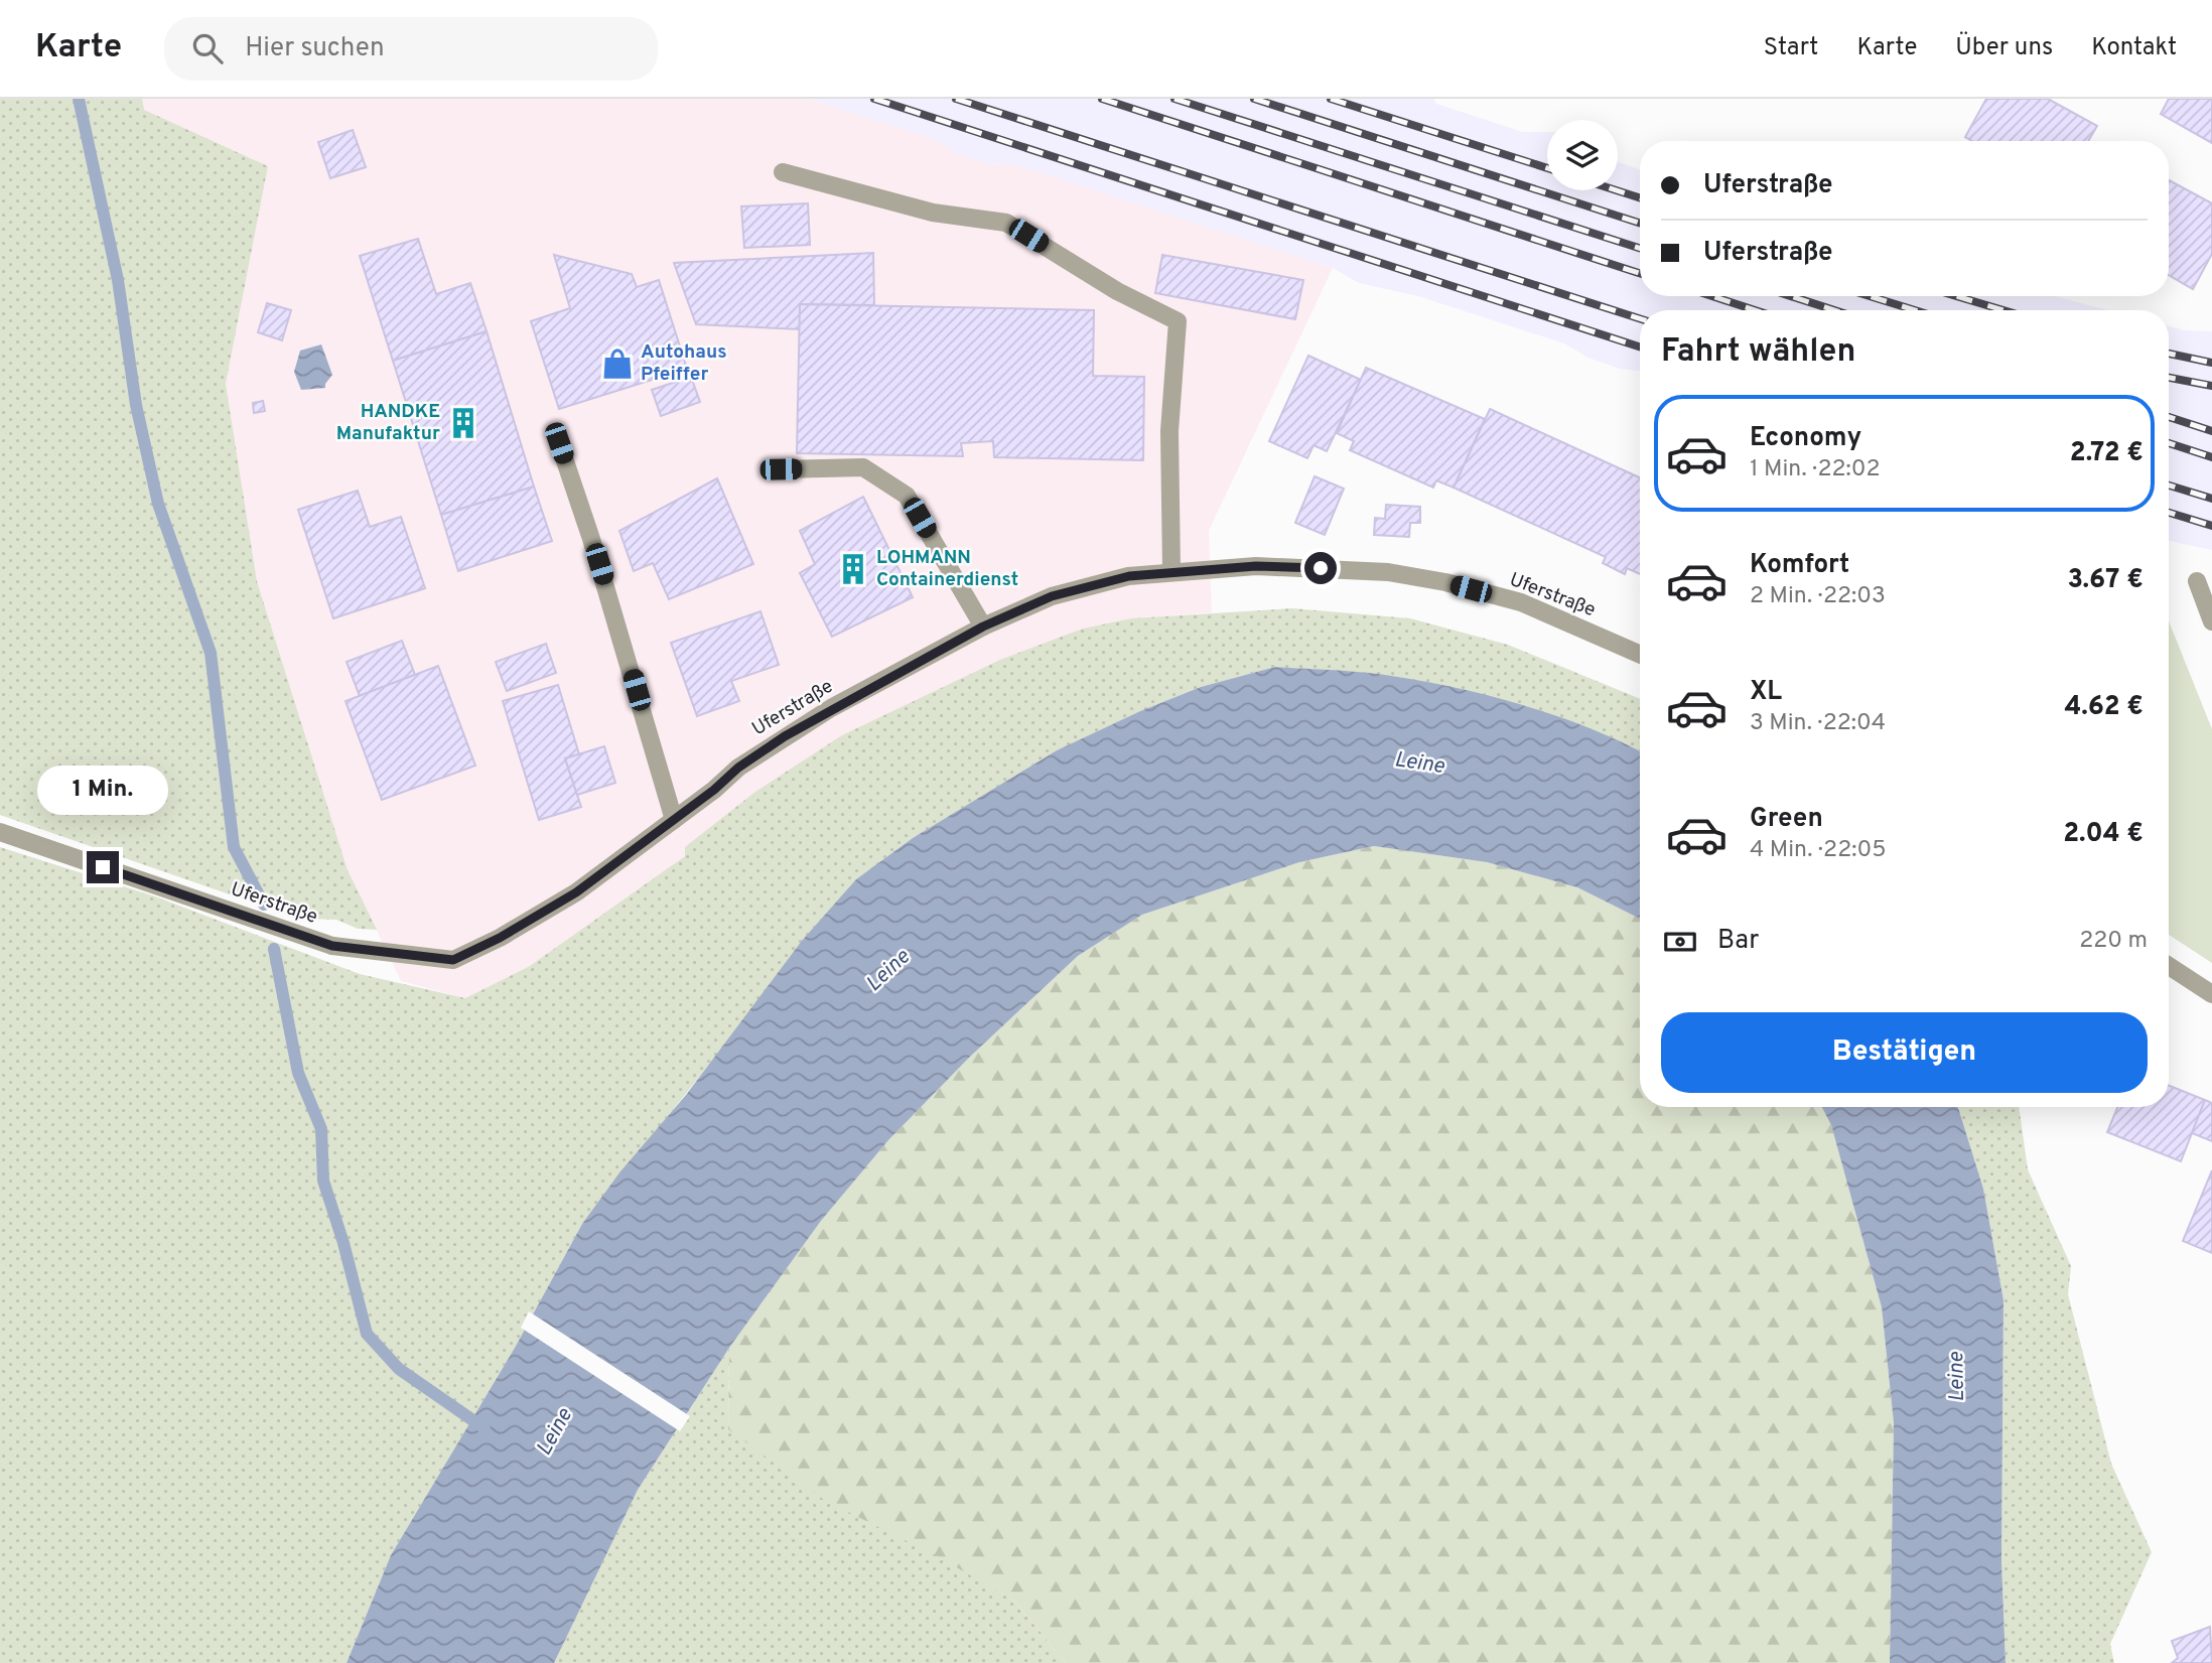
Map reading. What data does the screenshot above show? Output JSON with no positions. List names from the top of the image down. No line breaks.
{"streets":{"street":["Uferstraße"]},"water":["Leine"],"places":{"shop":["Autohaus Pfeiffer"],"building":["HANDKE Manufaktur","LOHMANN Containerdienst"]},"page":{"header":"Karte","search":"Hier suchen","nav":["Start","Karte","Über uns","Kontakt"],"banner":["Uferstraße","Uferstraße"],"heading":"Fahrt wählen","list":[{"name":"Economy","note":"1 Min. · 22:02","value":"2.72 €"},{"name":"Komfort","note":"2 Min. · 22:03","value":"3.67 €"},{"name":"XL","note":"3 Min. · 22:04","value":"4.62 €"},{"name":"Green","note":"4 Min. · 22:05","value":"2.04 €"}],"bubble":"1 Min.","pay":["Bar","220 m"],"buttons":"Bestätigen"}}
